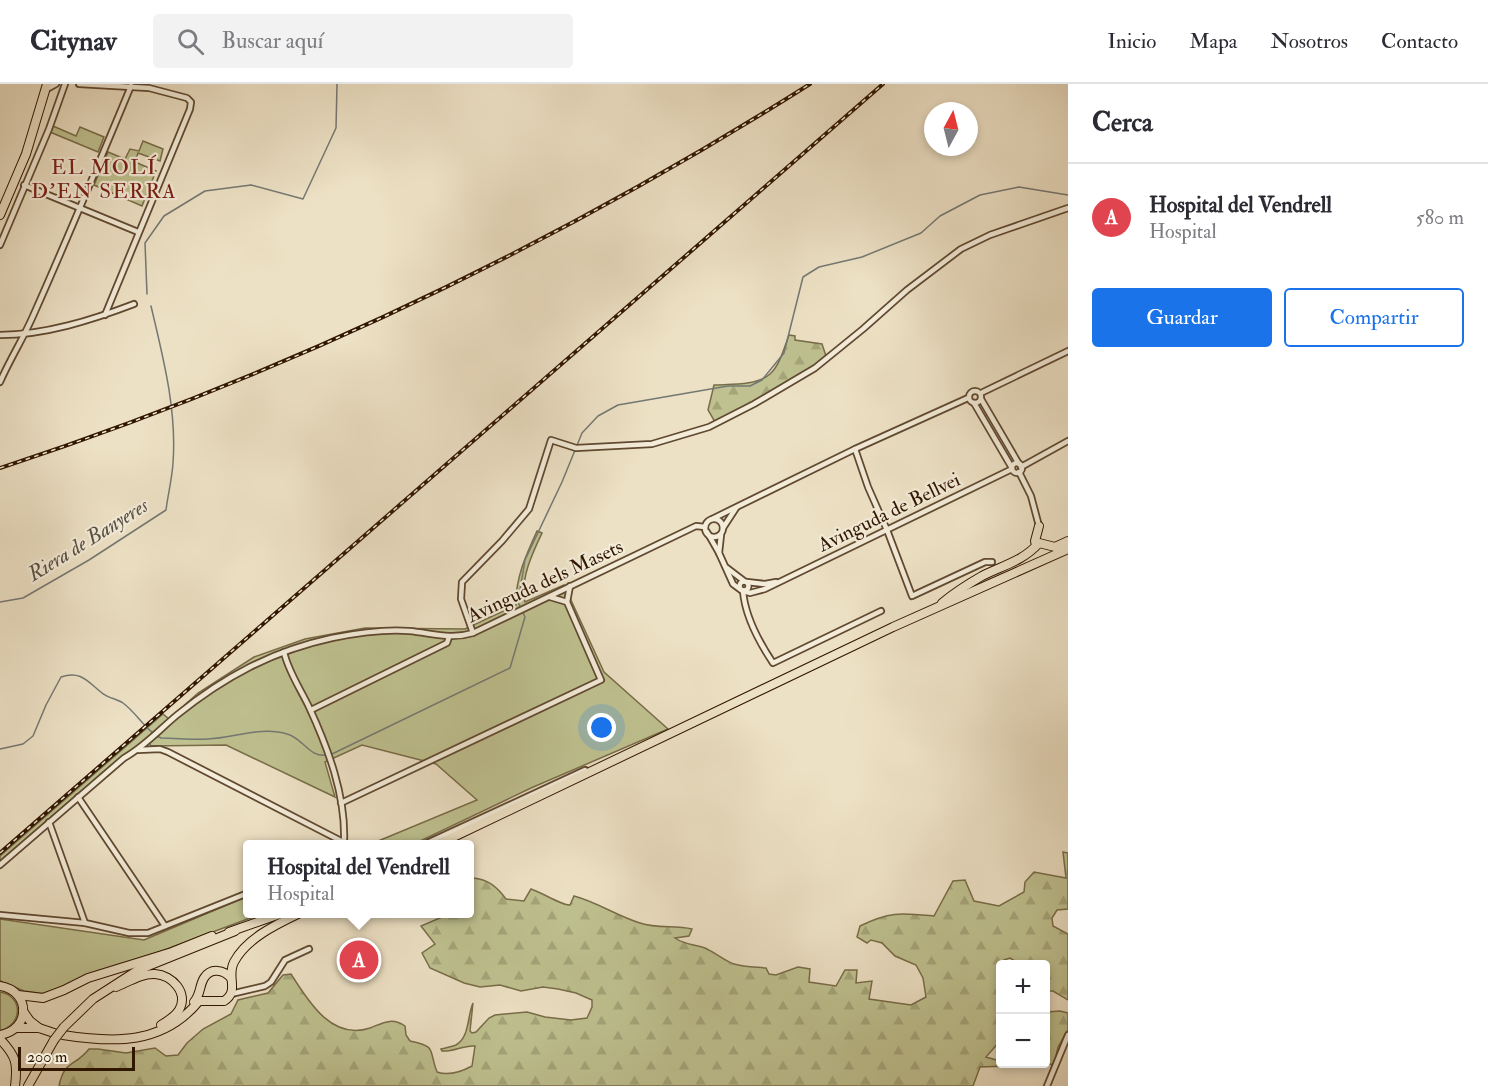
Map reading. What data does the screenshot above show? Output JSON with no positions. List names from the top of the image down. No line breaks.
{"streets":{"street":["Avinguda de Bellvei","Avinguda dels Masets"]},"districts":["EL MOLÍ D'EN SERRA"],"water":["Riera de Banyeres"],"scale_bar":"200 m","north":"top","page":{"header":"Citynav","search":"Buscar aquí","nav":["Inicio","Mapa","Nosotros","Contacto"],"heading":"Cerca","list":[{"mark":"A","name":"Hospital del Vendrell","note":"Hospital","value":"580 m"}],"buttons":["Guardar","Compartir"],"popup":["Hospital del Vendrell","Hospital"],"pins":"A","map_buttons":["+","−"],"scale":"200 m"}}
